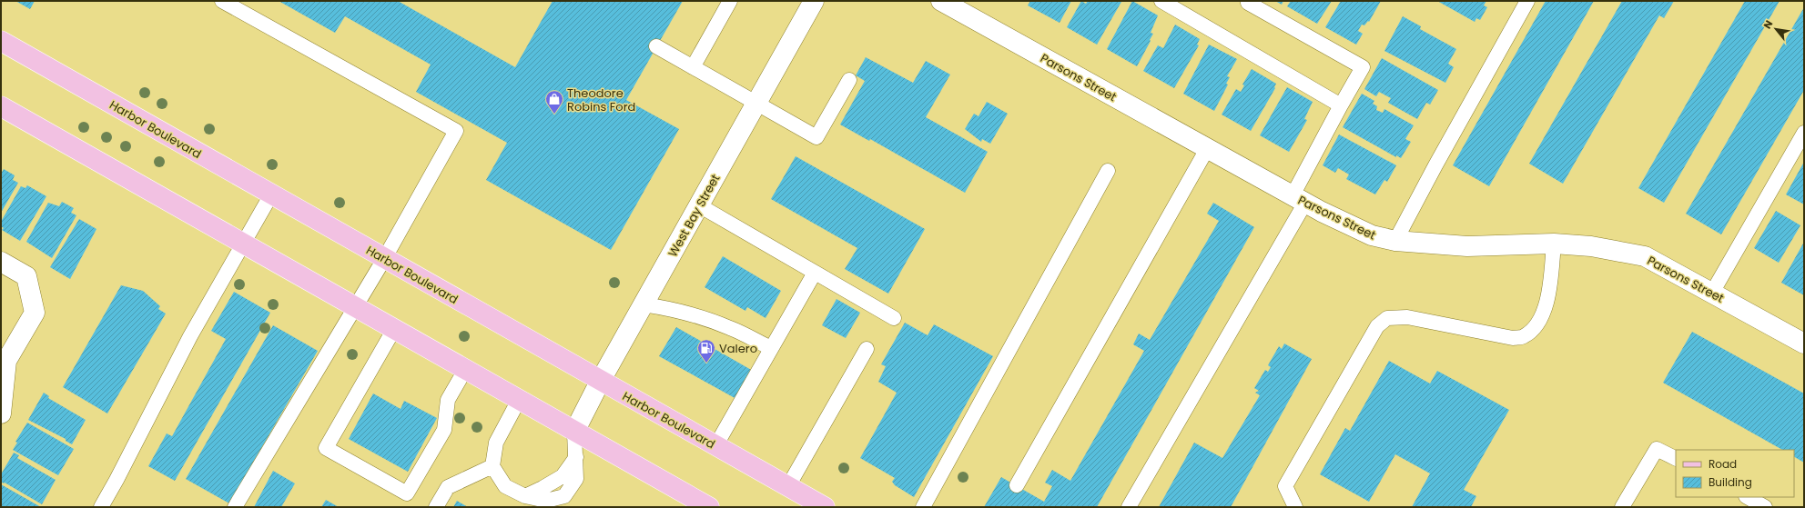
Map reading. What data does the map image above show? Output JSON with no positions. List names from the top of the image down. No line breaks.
{"streets":{"main road":["Harbor Boulevard"],"street":["Parsons Street","West Bay Street"]},"crossings":[["Harbor Boulevard","West Bay Street"]],"places":{"shop":["Theodore Robins Ford"],"fuel station":["Valero"]},"legend":["Road","Building"],"north":"top left"}
